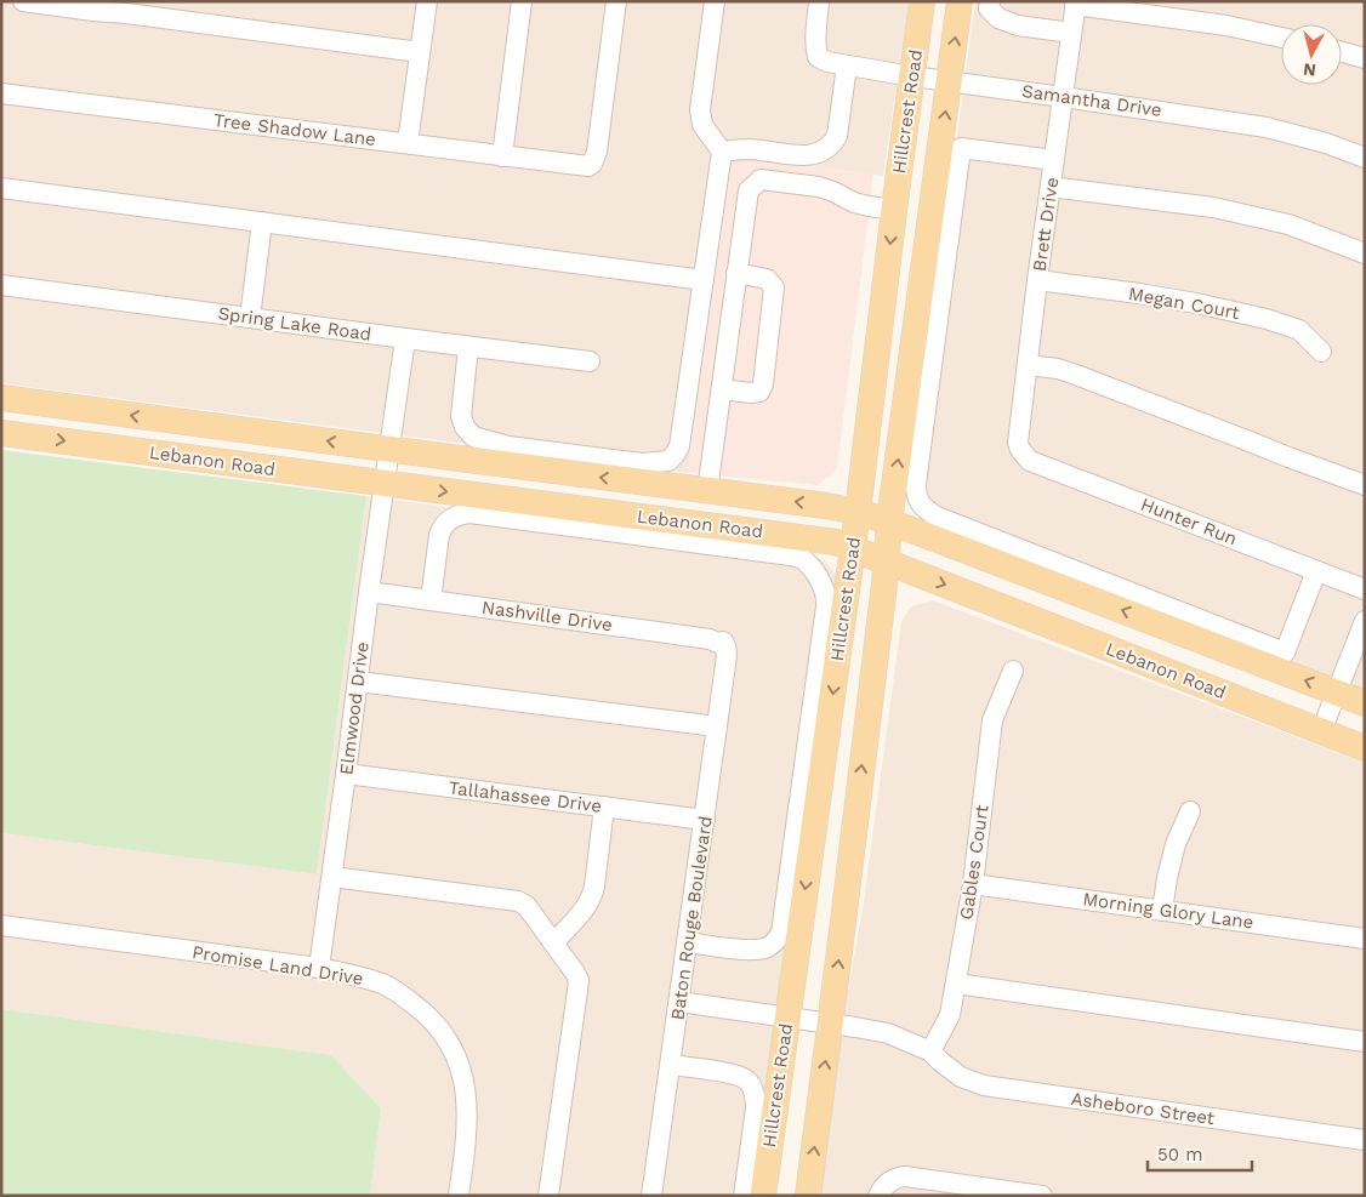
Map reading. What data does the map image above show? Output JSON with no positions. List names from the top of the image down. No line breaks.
{"streets":{"main road":["Hillcrest Road","Lebanon Road"],"street":["Samantha Drive","Tree Shadow Lane","Brett Drive","Megan Court","Spring Lake Road","Hunter Run","Nashville Drive","Elmwood Drive","Tallahassee Drive","Gables Court","Morning Glory Lane","Baton Rouge Boulevard","Promise Land Drive","Asheboro Street"]},"crossings":[["Samantha Drive","Hillcrest Road"],["Samantha Drive","Brett Drive"],["Hillcrest Road","Lebanon Road"],["Hillcrest Road","Asheboro Street"],["Brett Drive","Megan Court"],["Brett Drive","Hunter Run"],["Spring Lake Road","Elmwood Drive"],["Lebanon Road","Elmwood Drive"],["Nashville Drive","Elmwood Drive"],["Nashville Drive","Baton Rouge Boulevard"],["Elmwood Drive","Tallahassee Drive"],["Elmwood Drive","Promise Land Drive"],["Tallahassee Drive","Baton Rouge Boulevard"],["Gables Court","Morning Glory Lane"],["Gables Court","Asheboro Street"],["Baton Rouge Boulevard","Asheboro Street"]],"scale_bar":"50 m","north":"bottom"}
